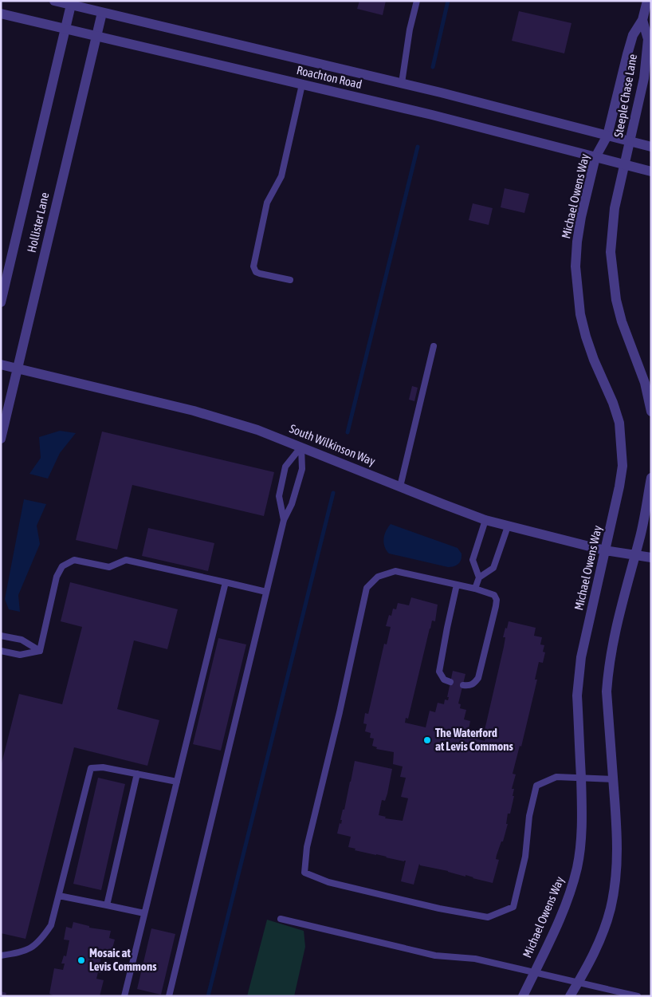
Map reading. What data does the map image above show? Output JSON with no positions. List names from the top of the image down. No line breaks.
{"streets":{"street":["Roachton Road","Steeple Chase Lane","Michael Owens Way","Hollister Lane","South Wilkinson Way"]},"crossings":[["Roachton Road","Steeple Chase Lane"],["Roachton Road","Michael Owens Way"],["Roachton Road","Hollister Lane"],["Steeple Chase Lane","Michael Owens Way"],["Michael Owens Way","South Wilkinson Way"],["Hollister Lane","South Wilkinson Way"]],"places":["The Waterford at Levis Commons","Mosaic at Levis Commons"]}
